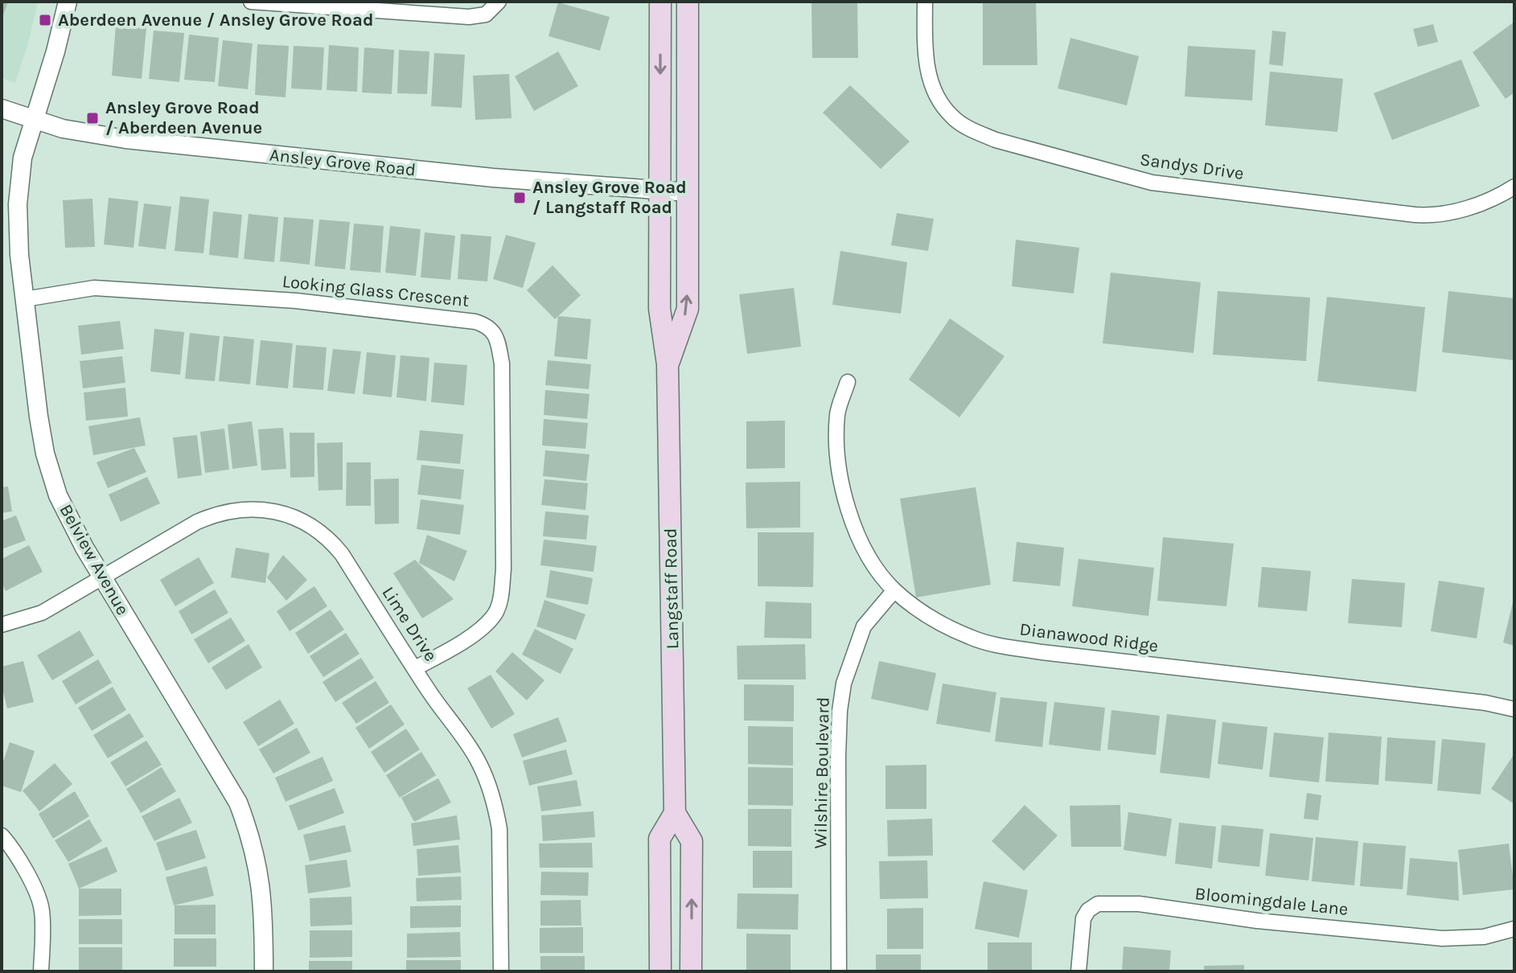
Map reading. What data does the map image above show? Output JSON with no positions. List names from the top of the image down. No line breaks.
{"streets":{"main road":["Langstaff Road"],"street":["Ansley Grove Road","Sandys Drive","Looking Glass Crescent","Belview Avenue","Lime Drive","Dianawood Ridge","Wilshire Boulevard","Bloomingdale Lane"]},"crossings":[["Ansley Grove Road","Belview Avenue"],["Ansley Grove Road","Langstaff Road"],["Looking Glass Crescent","Belview Avenue"],["Looking Glass Crescent","Lime Drive"],["Belview Avenue","Lime Drive"],["Dianawood Ridge","Wilshire Boulevard"]],"places":{"transit":["Aberdeen Avenue / Ansley Grove Road","Ansley Grove Road / Aberdeen Avenue","Ansley Grove Road / Langstaff Road"]}}
